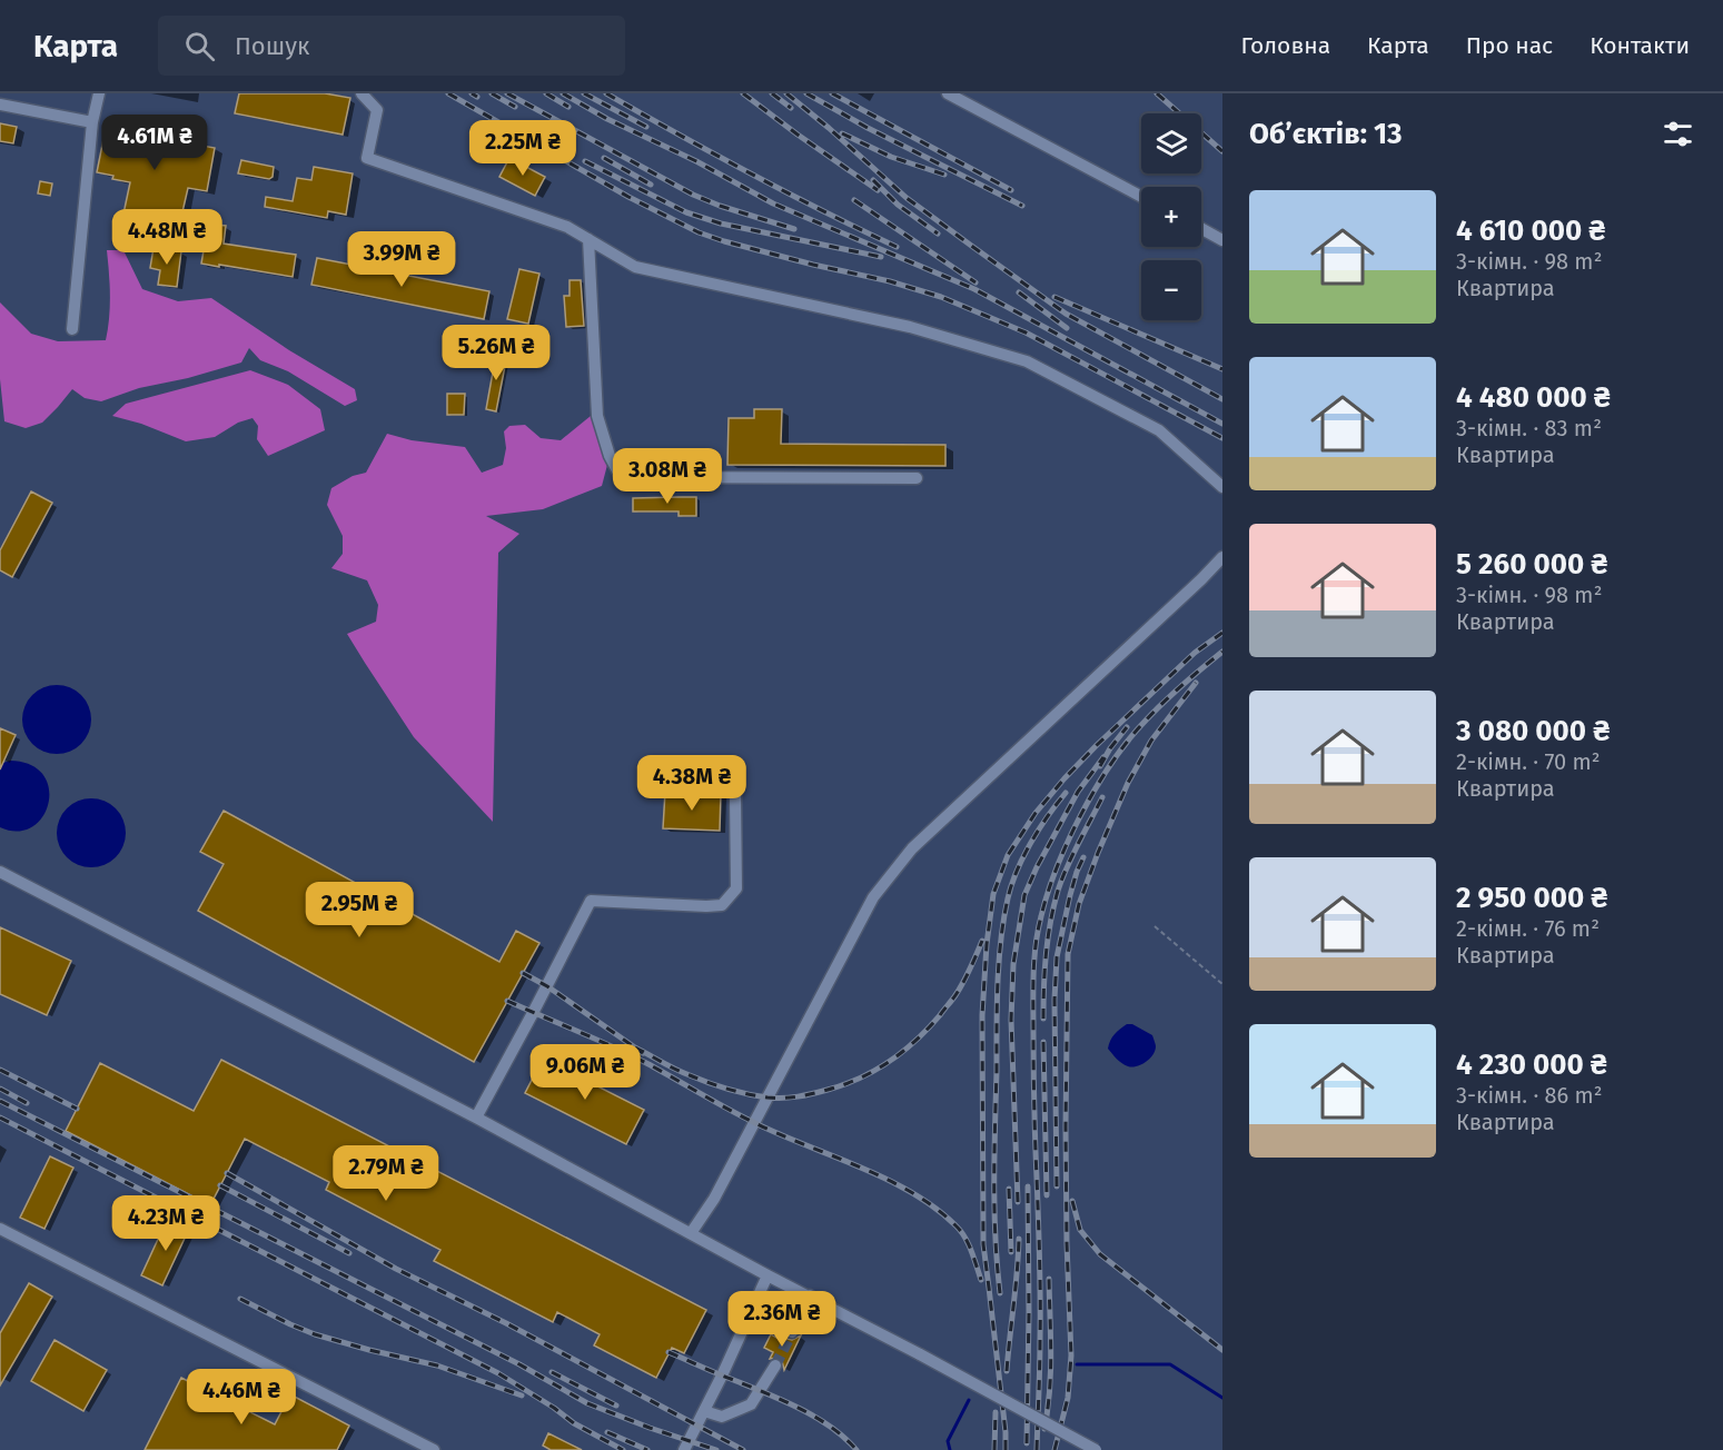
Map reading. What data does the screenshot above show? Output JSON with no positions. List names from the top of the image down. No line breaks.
{"page":{"header":"Карта","search":"Пошук","nav":["Головна","Карта","Про нас","Контакти"],"heading":"Об’єктів: 13","map_buttons":["+","−"],"price":["4.61M ₴","2.25M ₴","4.48M ₴","3.99M ₴","5.26M ₴","3.08M ₴","4.38M ₴","2.95M ₴","9.06M ₴","2.79M ₴","4.23M ₴","2.36M ₴","4.46M ₴"],"list":[{"name":"4 610 000 ₴","note":"3-кімн. · 98 m² · Квартира"},{"name":"4 480 000 ₴","note":"3-кімн. · 83 m² · Квартира"},{"name":"5 260 000 ₴","note":"3-кімн. · 98 m² · Квартира"},{"name":"3 080 000 ₴","note":"2-кімн. · 70 m² · Квартира"},{"name":"2 950 000 ₴","note":"2-кімн. · 76 m² · Квартира"},{"name":"4 230 000 ₴","note":"3-кімн. · 86 m² · Квартира"}]}}
